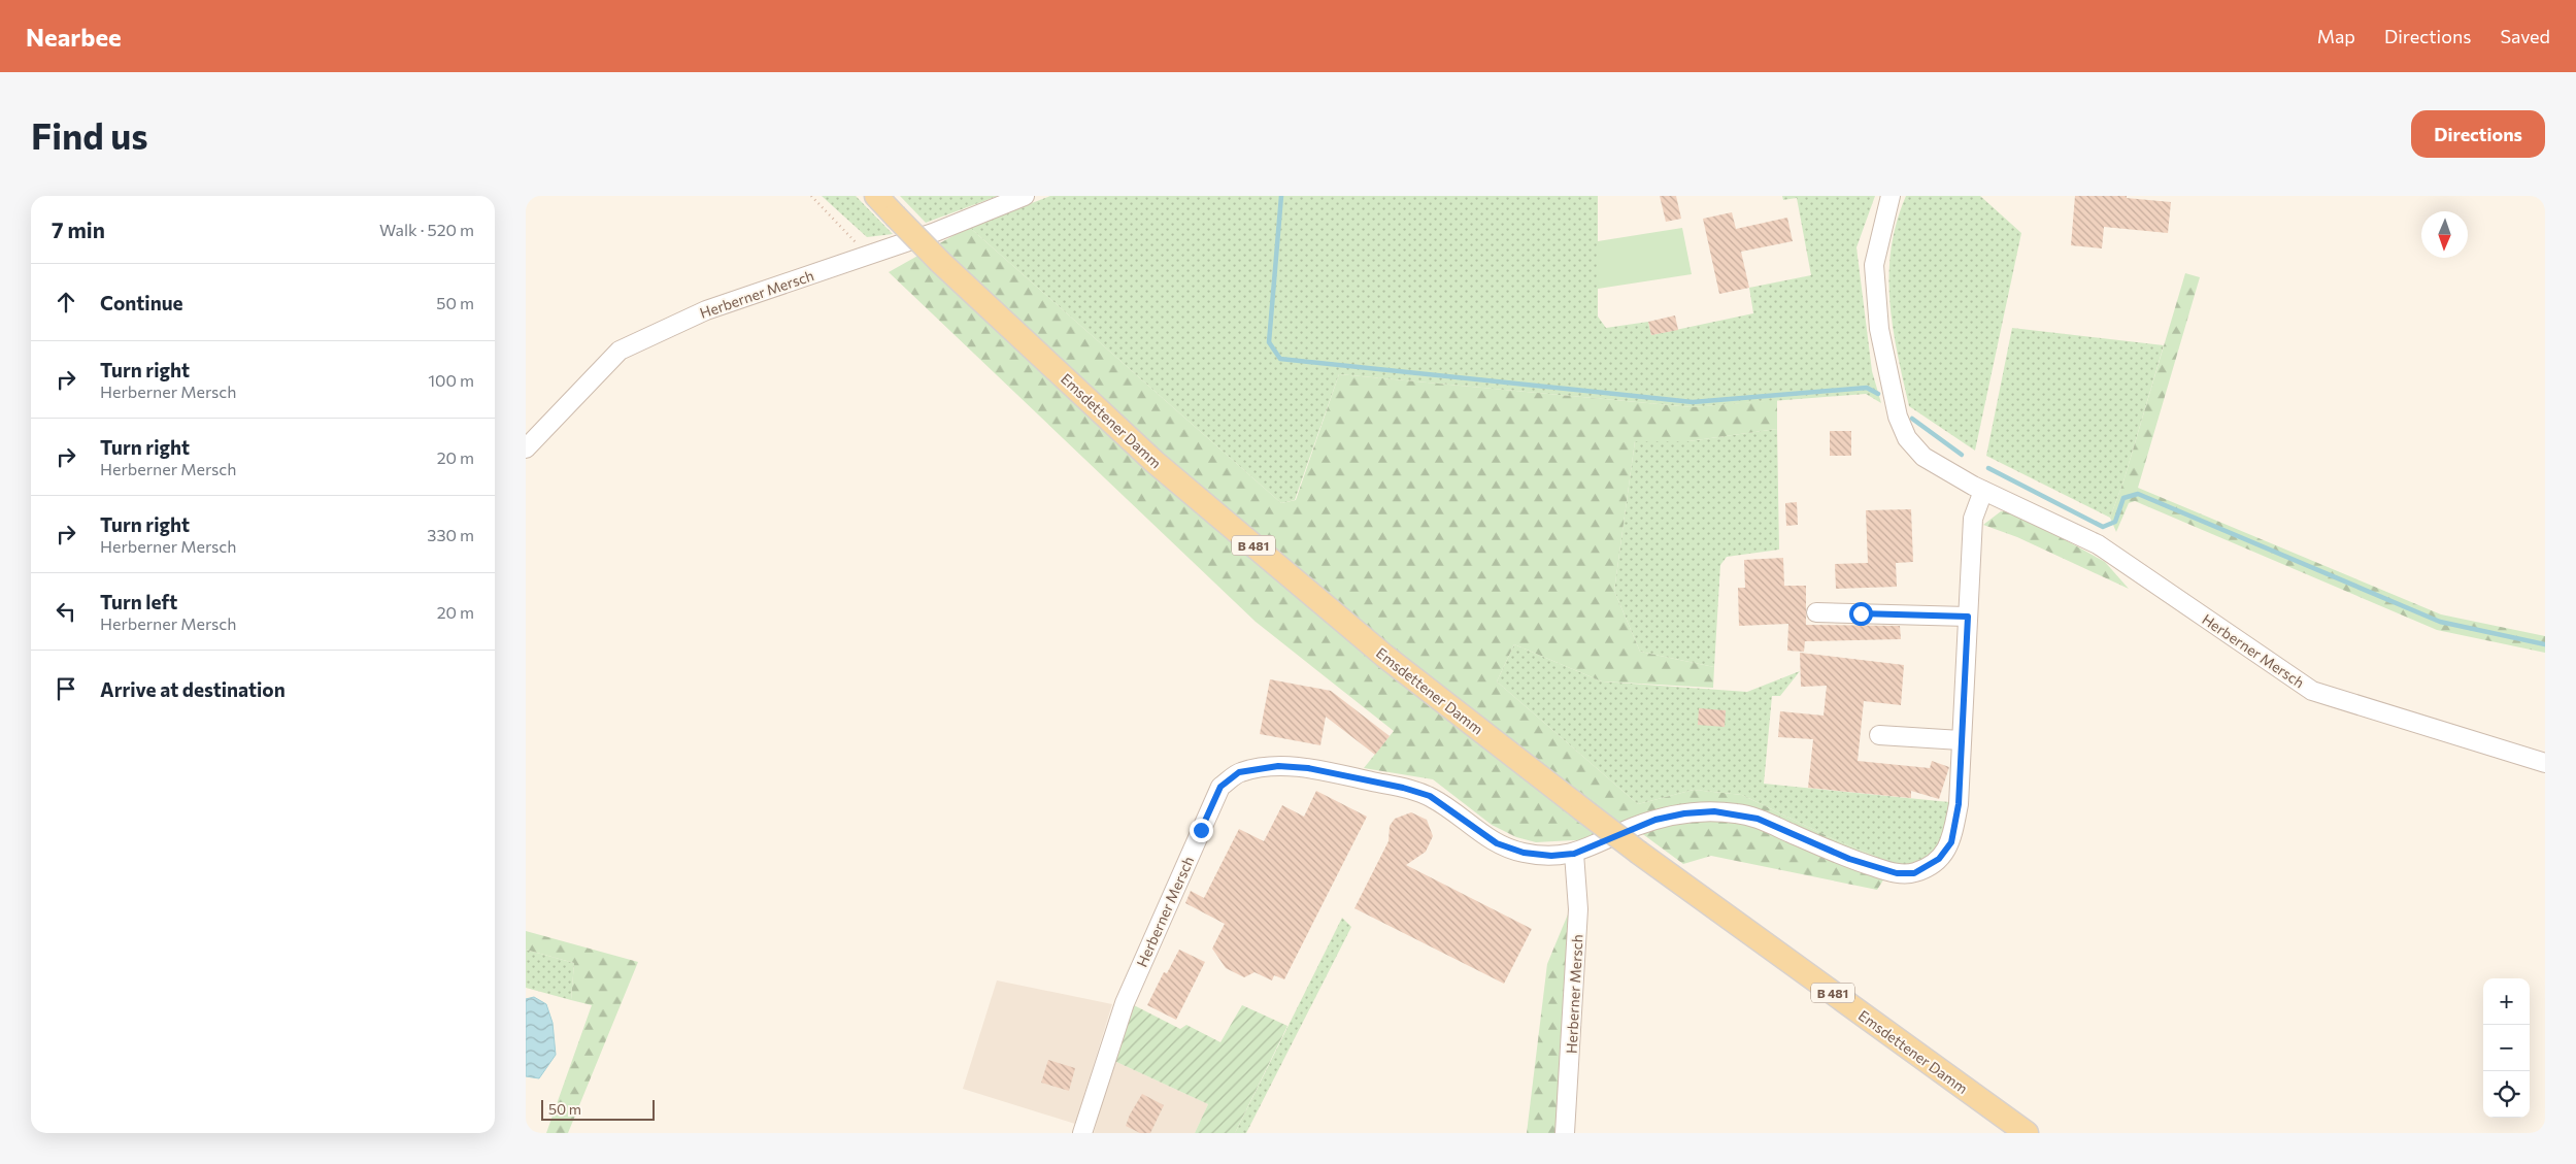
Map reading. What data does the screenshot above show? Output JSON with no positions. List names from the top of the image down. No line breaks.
{"streets":{"main road":["Emsdettener Damm","B 481"],"street":["Herberner Mersch"]},"scale_bar":"50 m","north":"bottom","page":{"header":"Nearbee","nav":["Map","Directions","Saved"],"buttons":"Directions","title":"Find us","heading":["7 min","Walk · 520 m"],"list":[["Continue","50 m"],["Turn right","Herberner Mersch","100 m"],["Turn right","Herberner Mersch","20 m"],["Turn right","Herberner Mersch","330 m"],["Turn left","Herberner Mersch","20 m"],"Arrive at destination"],"map_buttons":["+","−"],"scale":"50 m"}}
